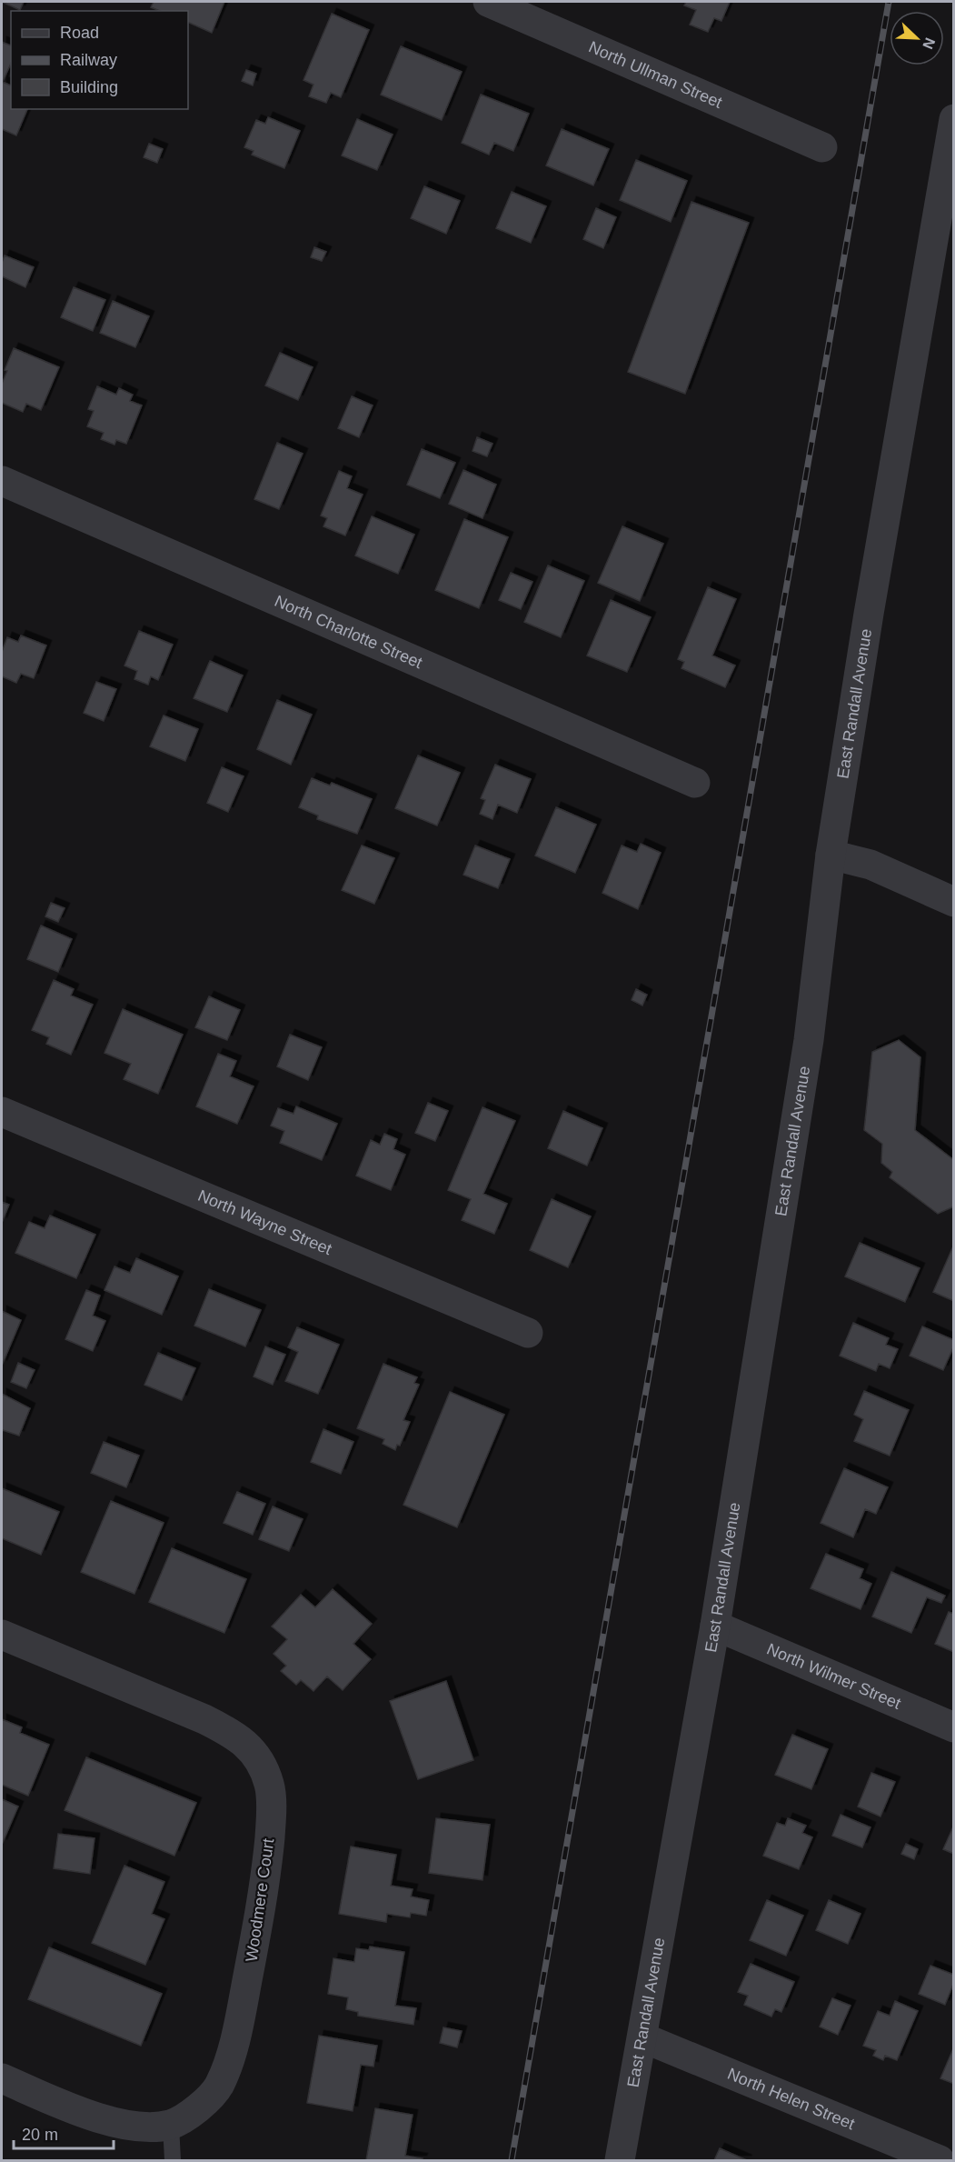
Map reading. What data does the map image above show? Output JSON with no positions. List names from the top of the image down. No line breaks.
{"streets":{"street":["North Ullman Street","North Charlotte Street","East Randall Avenue","North Wayne Street","North Wilmer Street","Woodmere Court","North Helen Street"]},"crossings":[["East Randall Avenue","North Wilmer Street"],["East Randall Avenue","North Helen Street"]],"legend":["Road","Railway","Building"],"scale_bar":"20 m","north":"bottom right"}
